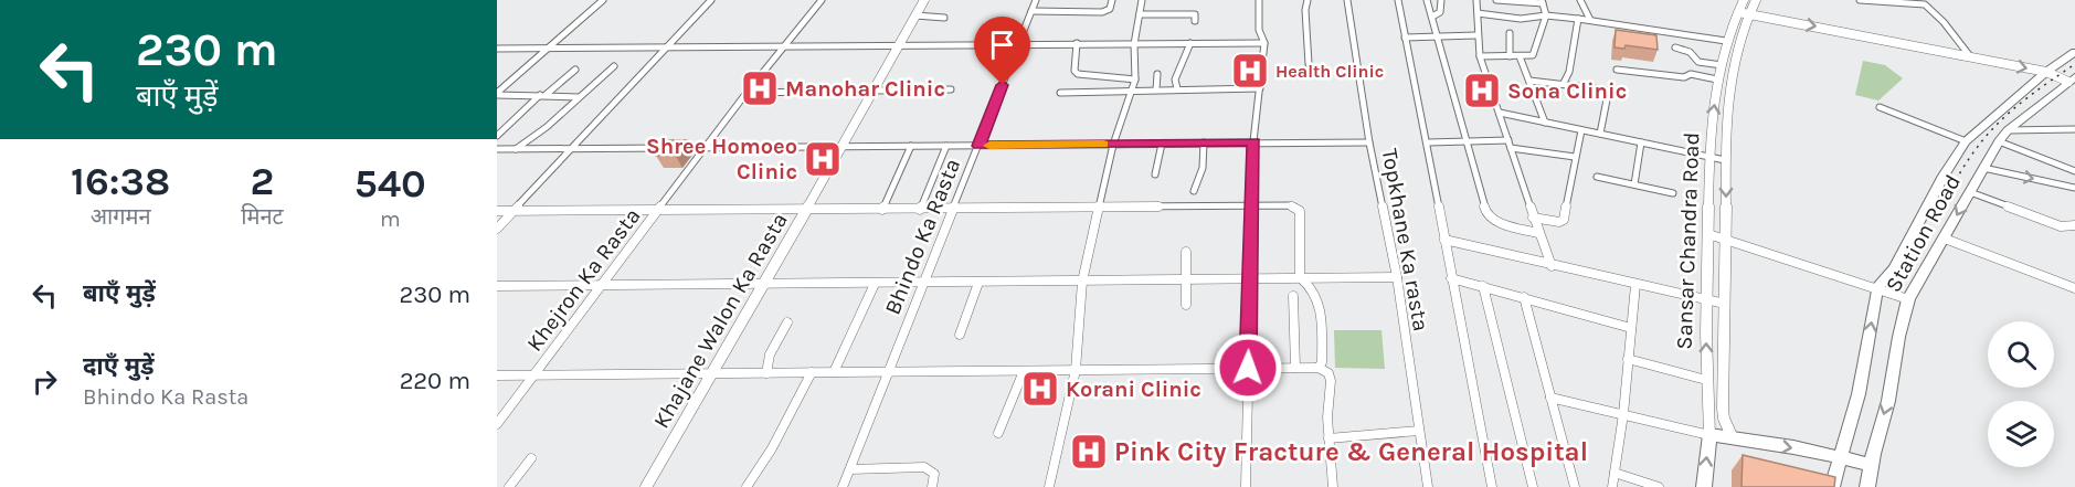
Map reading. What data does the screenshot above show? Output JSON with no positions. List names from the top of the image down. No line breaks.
{"streets":{"main road":["Station Road","Sansar Chandra Road"],"street":["Bhindo Ka Rasta","Topkhane Ka rasta","Khejron Ka Rasta","Khajane Walon Ka Rasta"]},"places":{"hospital":["Health Clinic","Manohar Clinic","Sona Clinic","Shree Homoeo Clinic","Korani Clinic","Pink City Fracture & General Hospital"]},"page":{"turn":["230 m","बाएँ मुड़ें"],"eta":["16:38","आगमन","2","मिनट","540","m"],"list":[{"name":"बाएँ मुड़ें","value":"230 m"},{"name":"दाएँ मुड़ें","note":"Bhindo Ka Rasta","value":"220 m"}]}}
